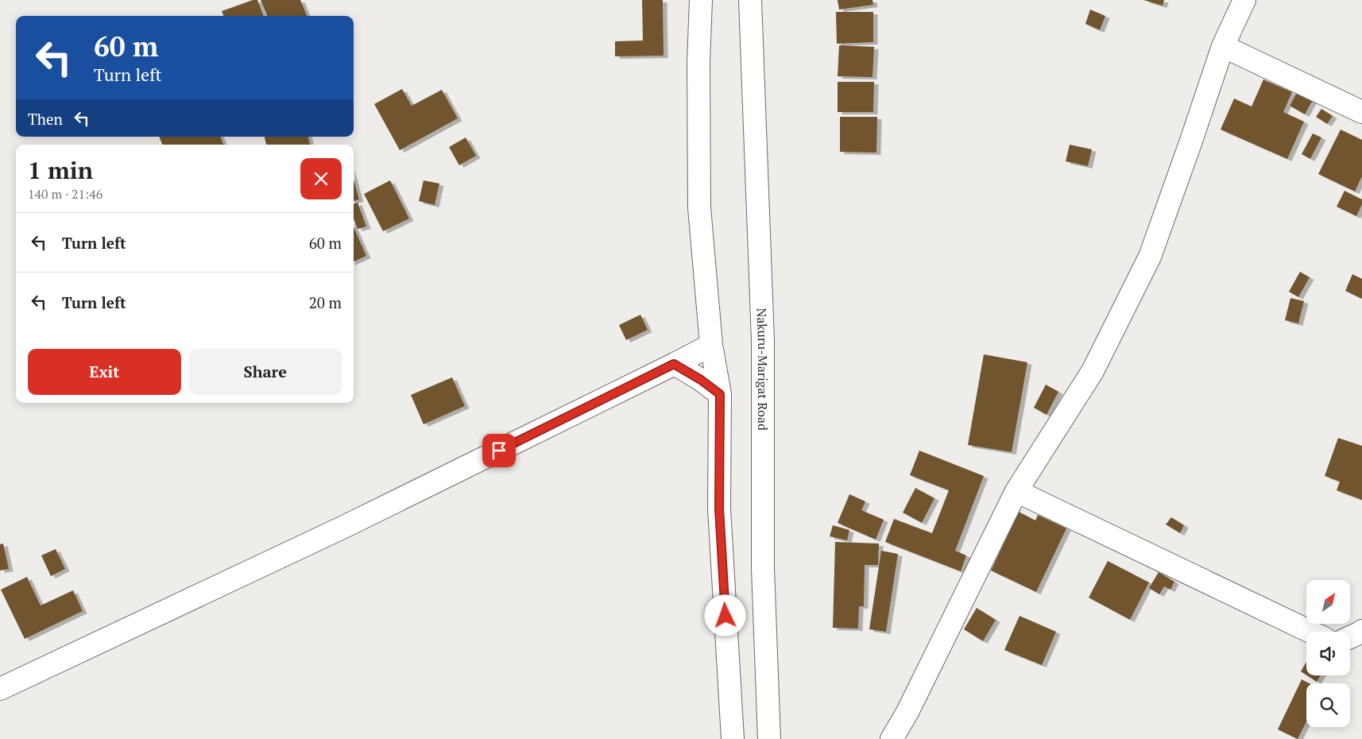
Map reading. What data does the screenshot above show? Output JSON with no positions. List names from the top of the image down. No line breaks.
{"streets":{"street":["Nakuru-Marigat Road"]},"north":"top right","page":{"turn":["60 m","Turn left"],"then":"Then","heading":["1 min","140 m · 21:46"],"list":[{"name":"Turn left","value":"60 m"},{"name":"Turn left","value":"20 m"}],"buttons":["Exit","Share"]}}
